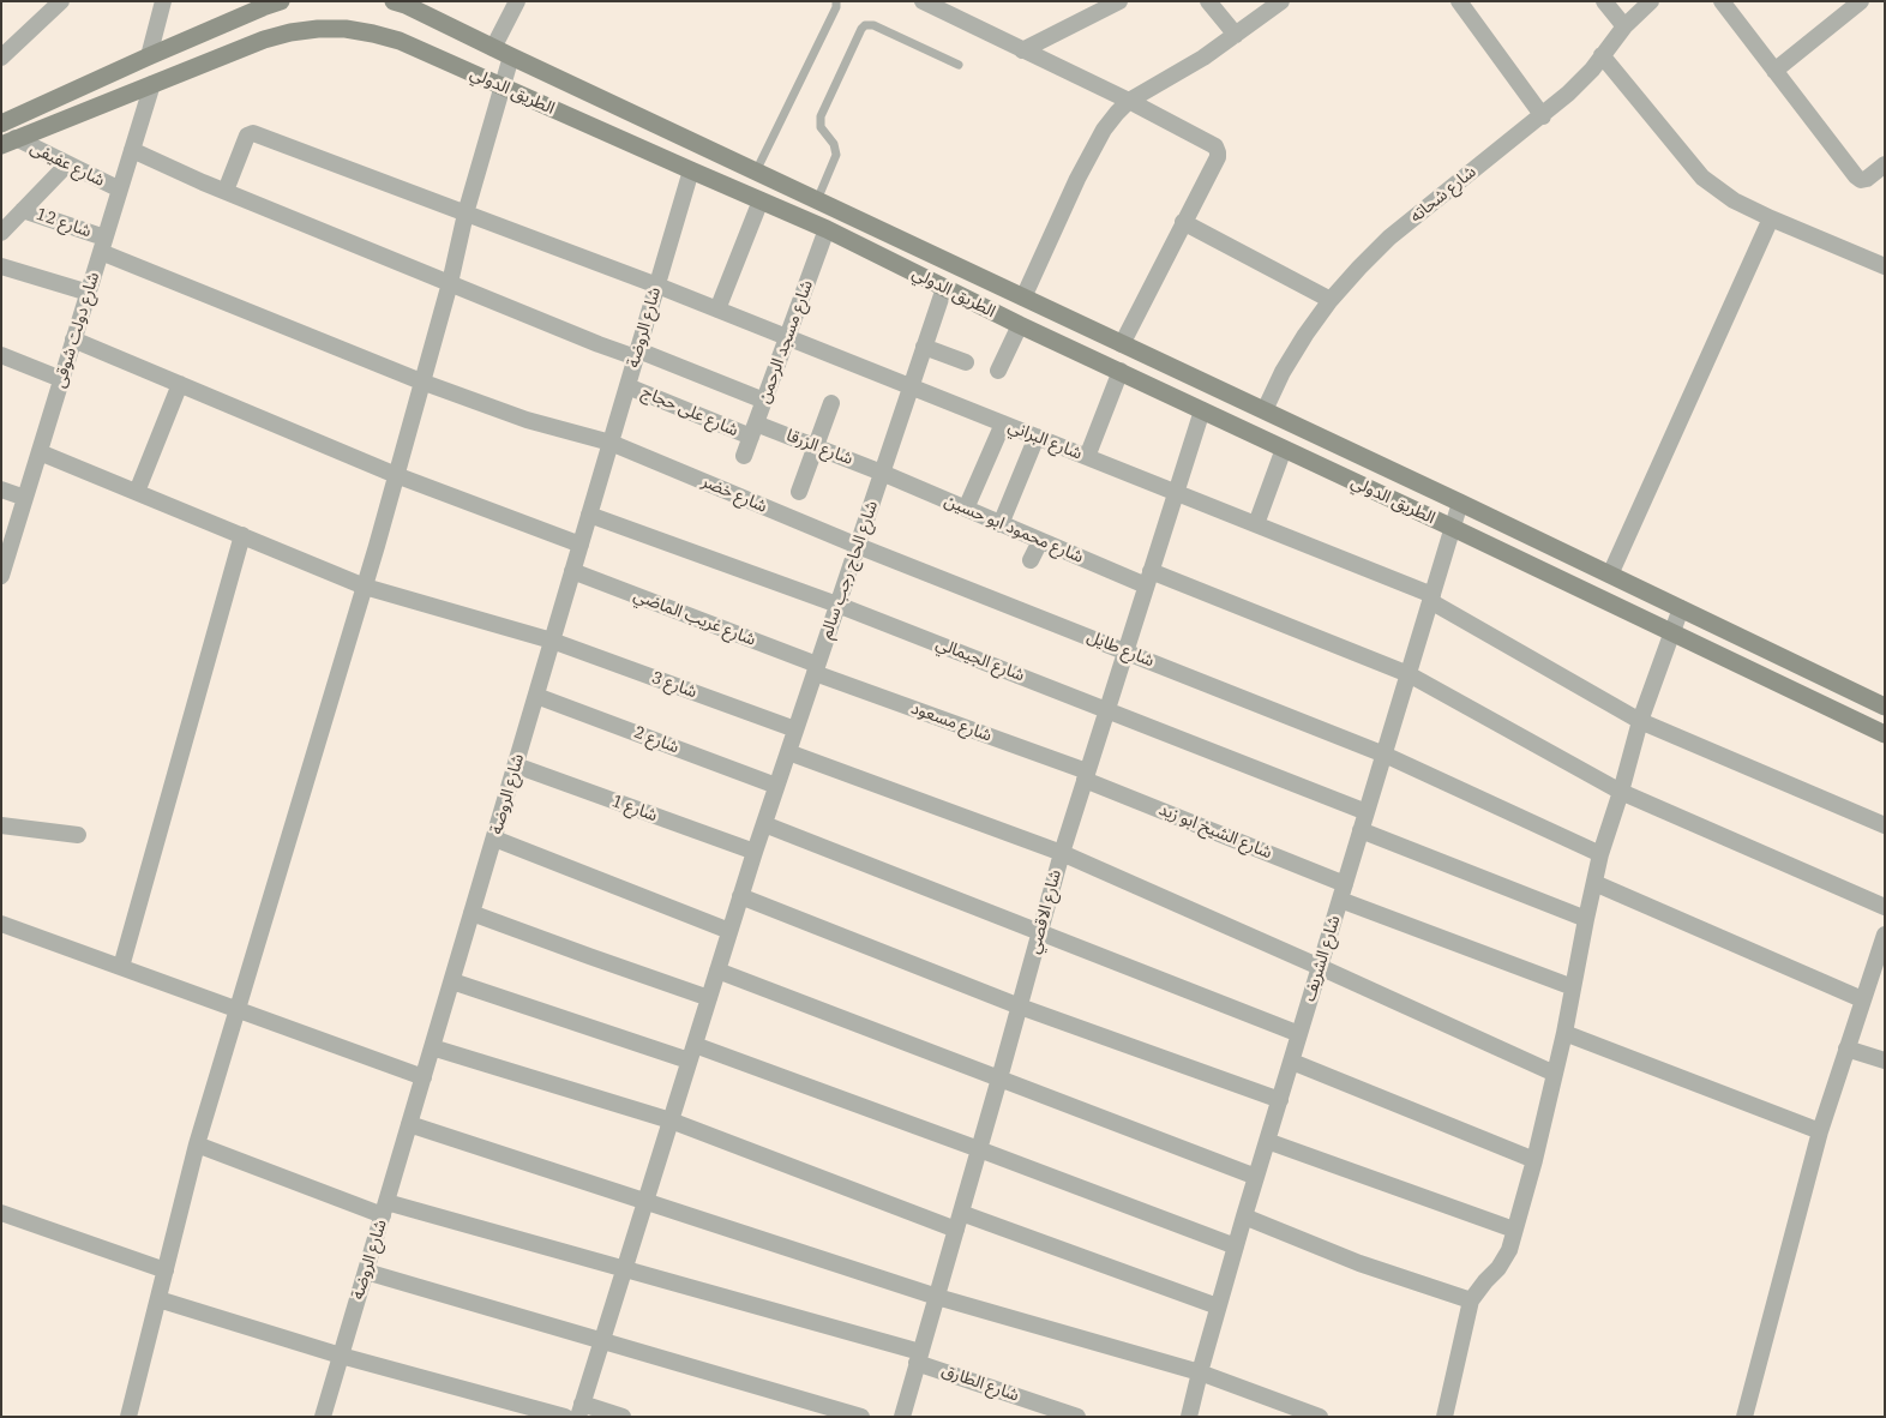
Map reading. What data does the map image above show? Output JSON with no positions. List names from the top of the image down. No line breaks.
{"streets":{"street":["الطريق الدولي","شارع عفيفى","شارع شحاته","شارع 12","شارع الروضة","شارع دولت شوقى","شارع مسجد الرحمن","شارع على حجاج","شارع البراني","شارع الزرقا","شارع خضر","شارع محمود ابو حسين","شارع الحاج رجب سالم","شارع غريب الماضي","شارع طايل","شارع الجيمالي","شارع 3","شارع مسعود","شارع 2","شارع 1","شارع الشيخ ابو زيد","شارع الاقصي","شارع الشريف","شارع الطارق"]},"crossings":[["الطريق الدولي","شارع عفيفى"],["الطريق الدولي","شارع شحاته"],["الطريق الدولي","شارع الروضة"],["الطريق الدولي","شارع دولت شوقى"],["الطريق الدولي","شارع مسجد الرحمن"],["الطريق الدولي","شارع الحاج رجب سالم"],["الطريق الدولي","شارع الاقصي"],["الطريق الدولي","شارع الشريف"],["شارع عفيفى","شارع دولت شوقى"],["شارع 12","شارع دولت شوقى"],["شارع 12","شارع خضر"],["شارع الروضة","شارع على حجاج"],["شارع الروضة","شارع البراني"],["شارع الروضة","شارع خضر"],["شارع الروضة","شارع غريب الماضي"],["شارع الروضة","شارع الجيمالي"],["شارع الروضة","شارع 3"],["شارع الروضة","شارع 2"],["شارع الروضة","شارع 1"],["شارع الروضة","شارع الطارق"],["شارع دولت شوقى","شارع 3"],["شارع مسجد الرحمن","شارع على حجاج"],["شارع مسجد الرحمن","شارع البراني"],["شارع مسجد الرحمن","شارع الزرقا"],["شارع على حجاج","شارع الزرقا"],["شارع البراني","شارع الحاج رجب سالم"],["شارع البراني","شارع الاقصي"],["شارع البراني","شارع الشريف"],["شارع الزرقا","شارع محمود ابو حسين"],["شارع الزرقا","شارع الحاج رجب سالم"],["شارع خضر","شارع الحاج رجب سالم"],["شارع خضر","شارع طايل"],["شارع محمود ابو حسين","شارع الحاج رجب سالم"],["شارع محمود ابو حسين","شارع الاقصي"],["شارع محمود ابو حسين","شارع الشريف"],["شارع الحاج رجب سالم","شارع غريب الماضي"],["شارع الحاج رجب سالم","شارع طايل"],["شارع الحاج رجب سالم","شارع الجيمالي"],["شارع الحاج رجب سالم","شارع 3"],["شارع الحاج رجب سالم","شارع مسعود"],["شارع الحاج رجب سالم","شارع 2"],["شارع الحاج رجب سالم","شارع 1"],["شارع الحاج رجب سالم","شارع الطارق"],["شارع غريب الماضي","شارع مسعود"],["شارع طايل","شارع الاقصي"],["شارع طايل","شارع الشريف"],["شارع الجيمالي","شارع الاقصي"],["شارع الجيمالي","شارع الشريف"],["شارع مسعود","شارع الشيخ ابو زيد"],["شارع مسعود","شارع الاقصي"],["شارع الشيخ ابو زيد","شارع الاقصي"],["شارع الشيخ ابو زيد","شارع الشريف"],["شارع الاقصي","شارع الطارق"]]}
